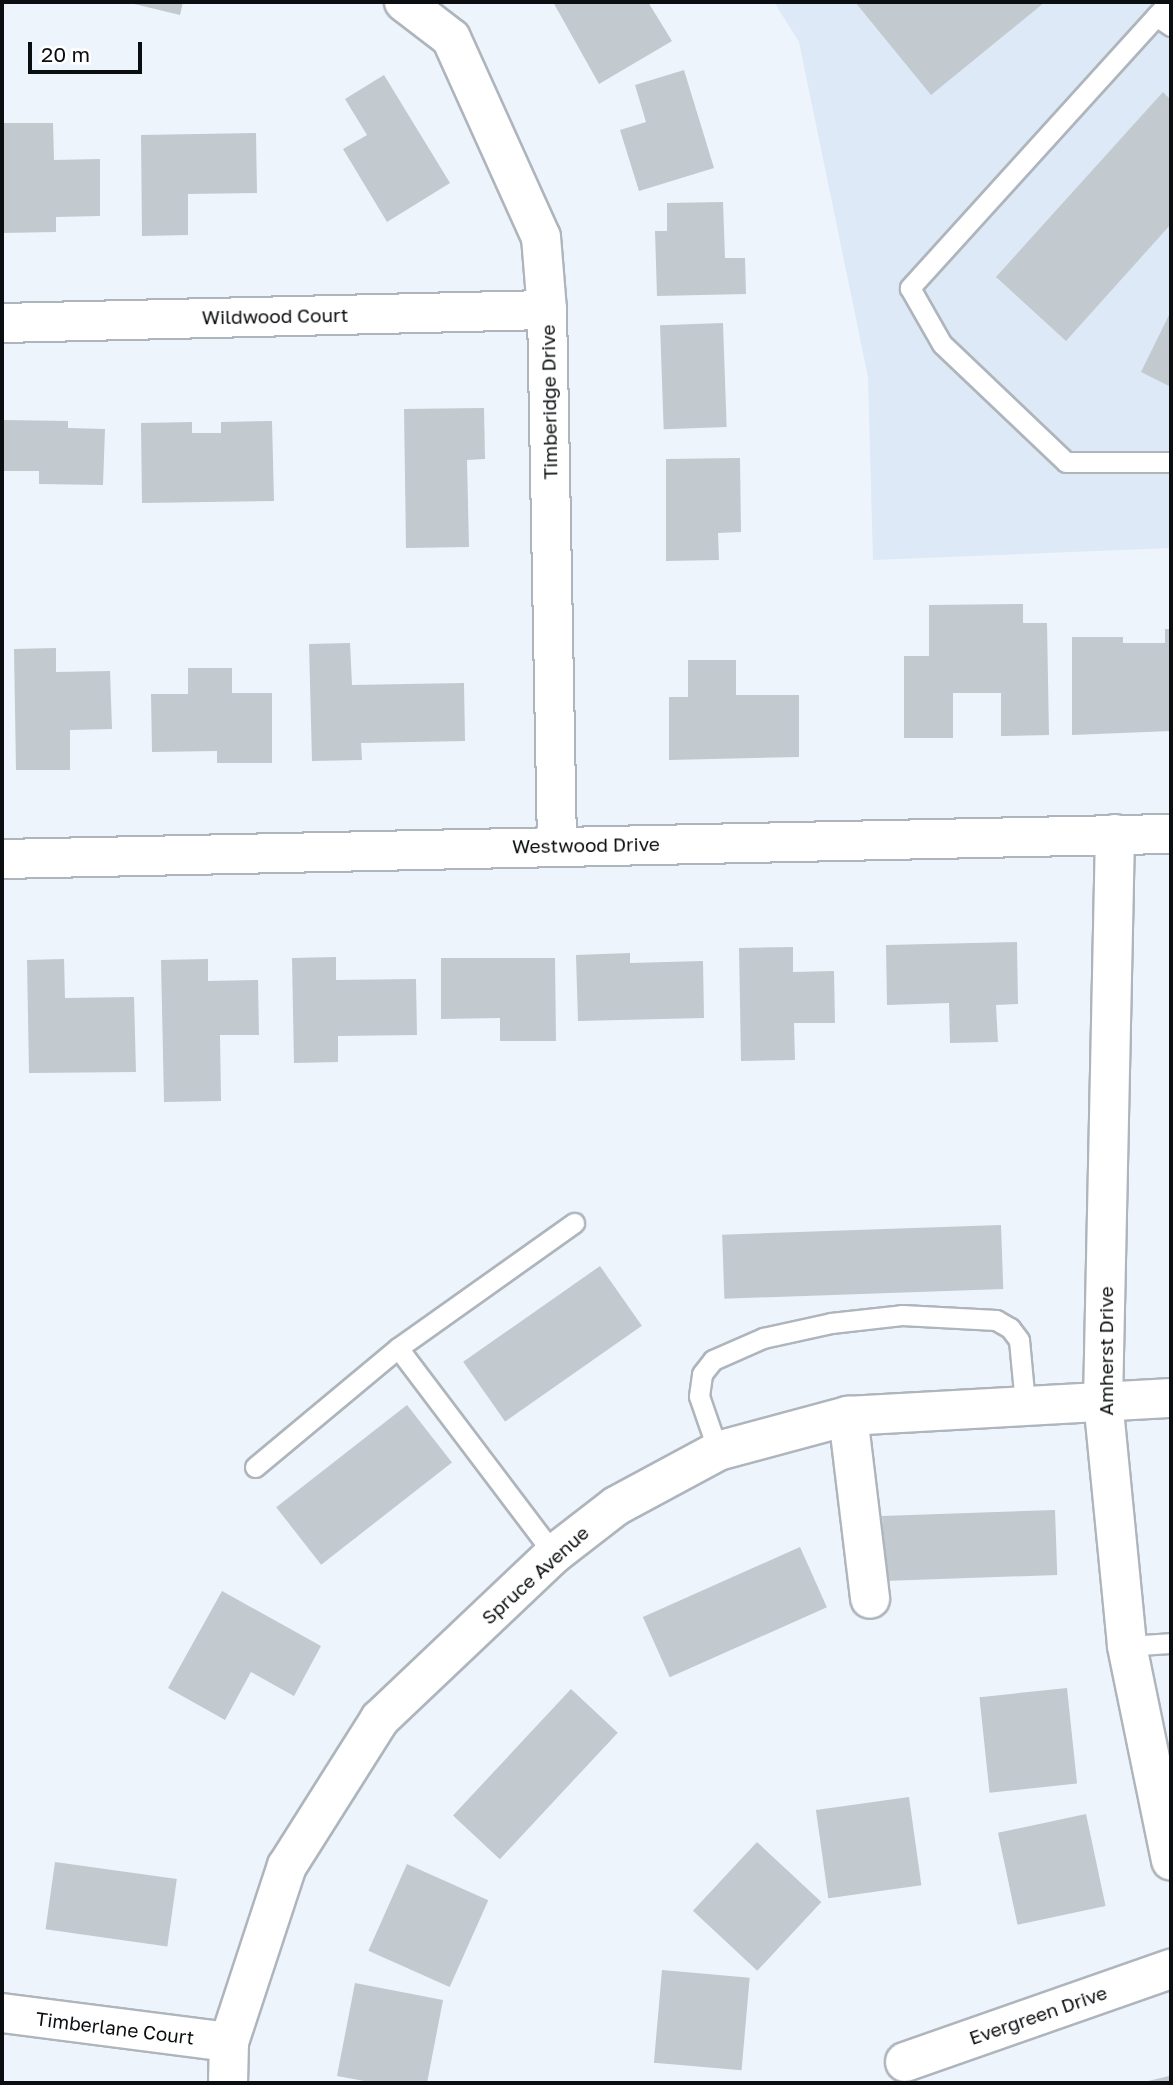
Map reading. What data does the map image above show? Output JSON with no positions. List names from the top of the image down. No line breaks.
{"streets":{"street":["Wildwood Court","Timberidge Drive","Westwood Drive","Amherst Drive","Spruce Avenue","Evergreen Drive","Timberlane Court"]},"crossings":[["Wildwood Court","Timberidge Drive"],["Timberidge Drive","Westwood Drive"],["Westwood Drive","Amherst Drive"],["Amherst Drive","Spruce Avenue"],["Spruce Avenue","Timberlane Court"]],"scale_bar":"20 m"}
